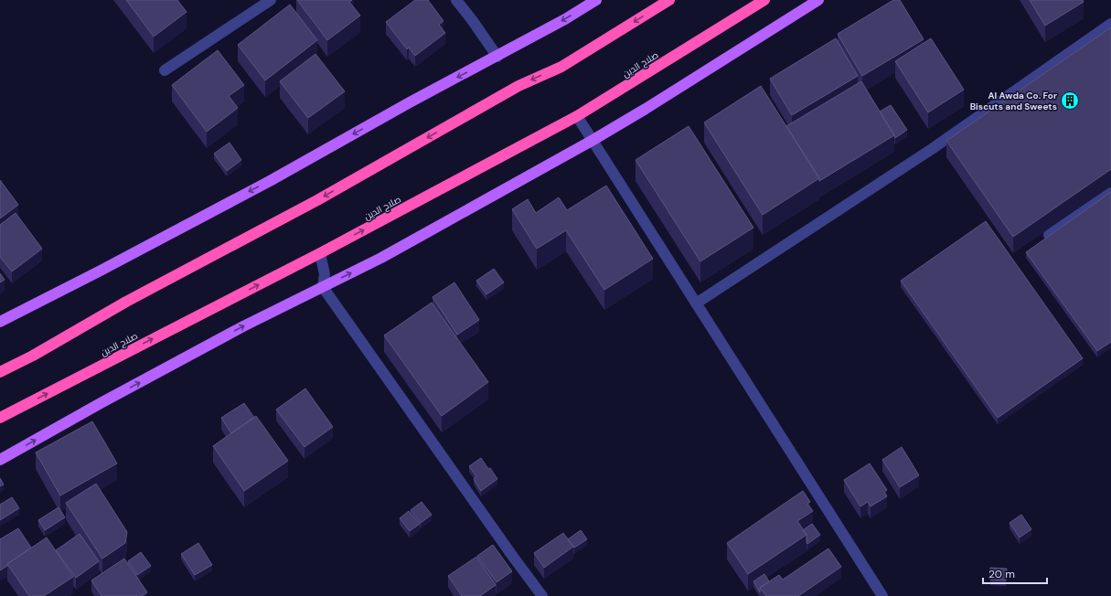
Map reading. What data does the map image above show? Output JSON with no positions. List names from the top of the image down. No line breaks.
{"streets":{"highway":["صلاح الدين"]},"places":{"building":["Al Awda Co. For Biscuts and Sweets"]},"scale_bar":"20 m"}
